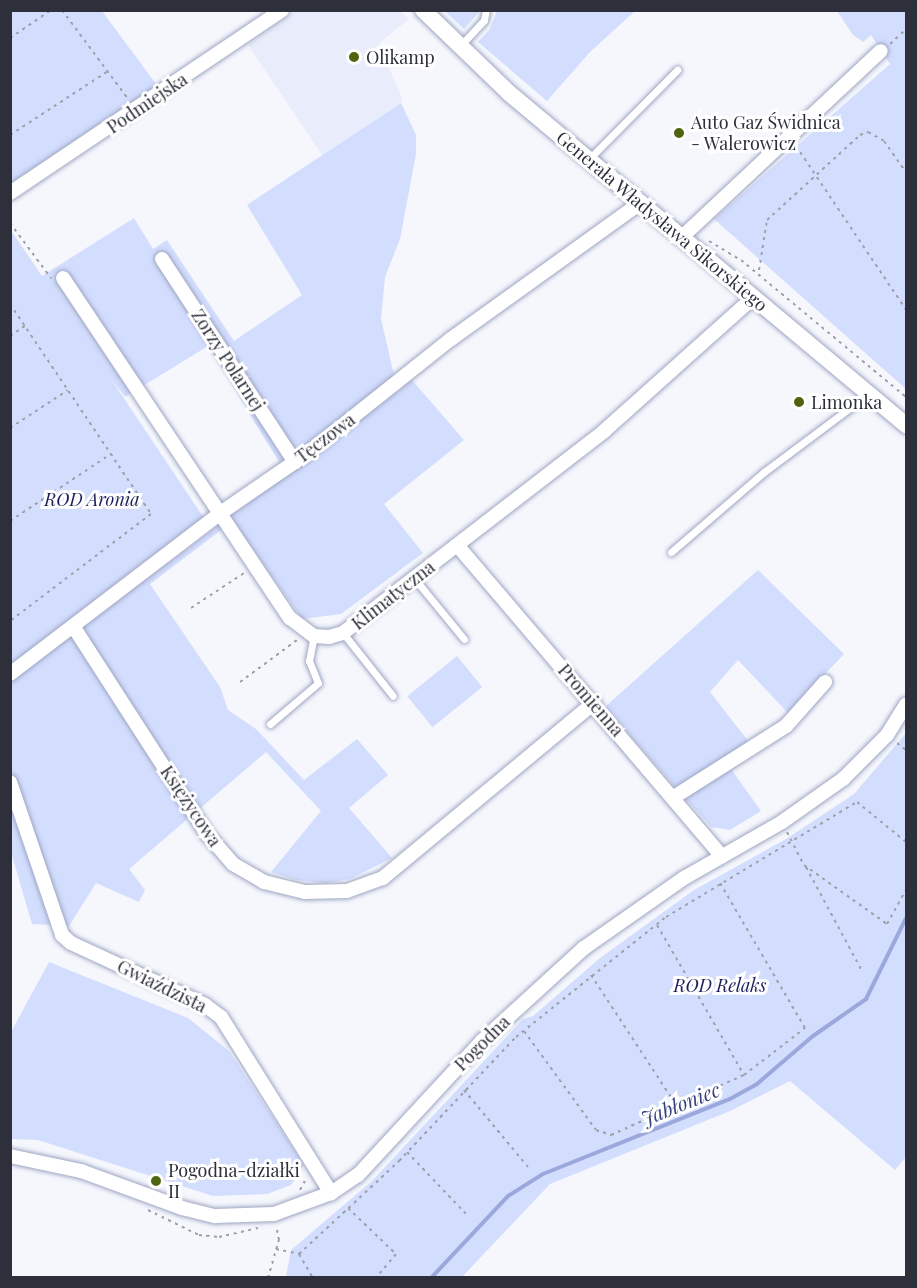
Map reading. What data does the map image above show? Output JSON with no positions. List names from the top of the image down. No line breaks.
{"streets":{"street":["Podmiejska","Generała Władysława Sikorskiego","Zorzy Polarnej","Tęczowa","Klimatyczna","Promienna","Księżycowa","Gwiaździsta","Pogodna"]},"crossings":[["Generała Władysława Sikorskiego","Tęczowa"],["Generała Władysława Sikorskiego","Klimatyczna"],["Zorzy Polarnej","Tęczowa"],["Tęczowa","Księżycowa"],["Klimatyczna","Promienna"],["Promienna","Księżycowa"],["Promienna","Pogodna"],["Gwiaździsta","Pogodna"]],"water":["Jabłoniec"],"parks":["ROD Aronia","ROD Relaks"],"places":["Olikamp","Auto Gaz Świdnica - Walerowicz","Limonka","Pogodna-działki II"]}
